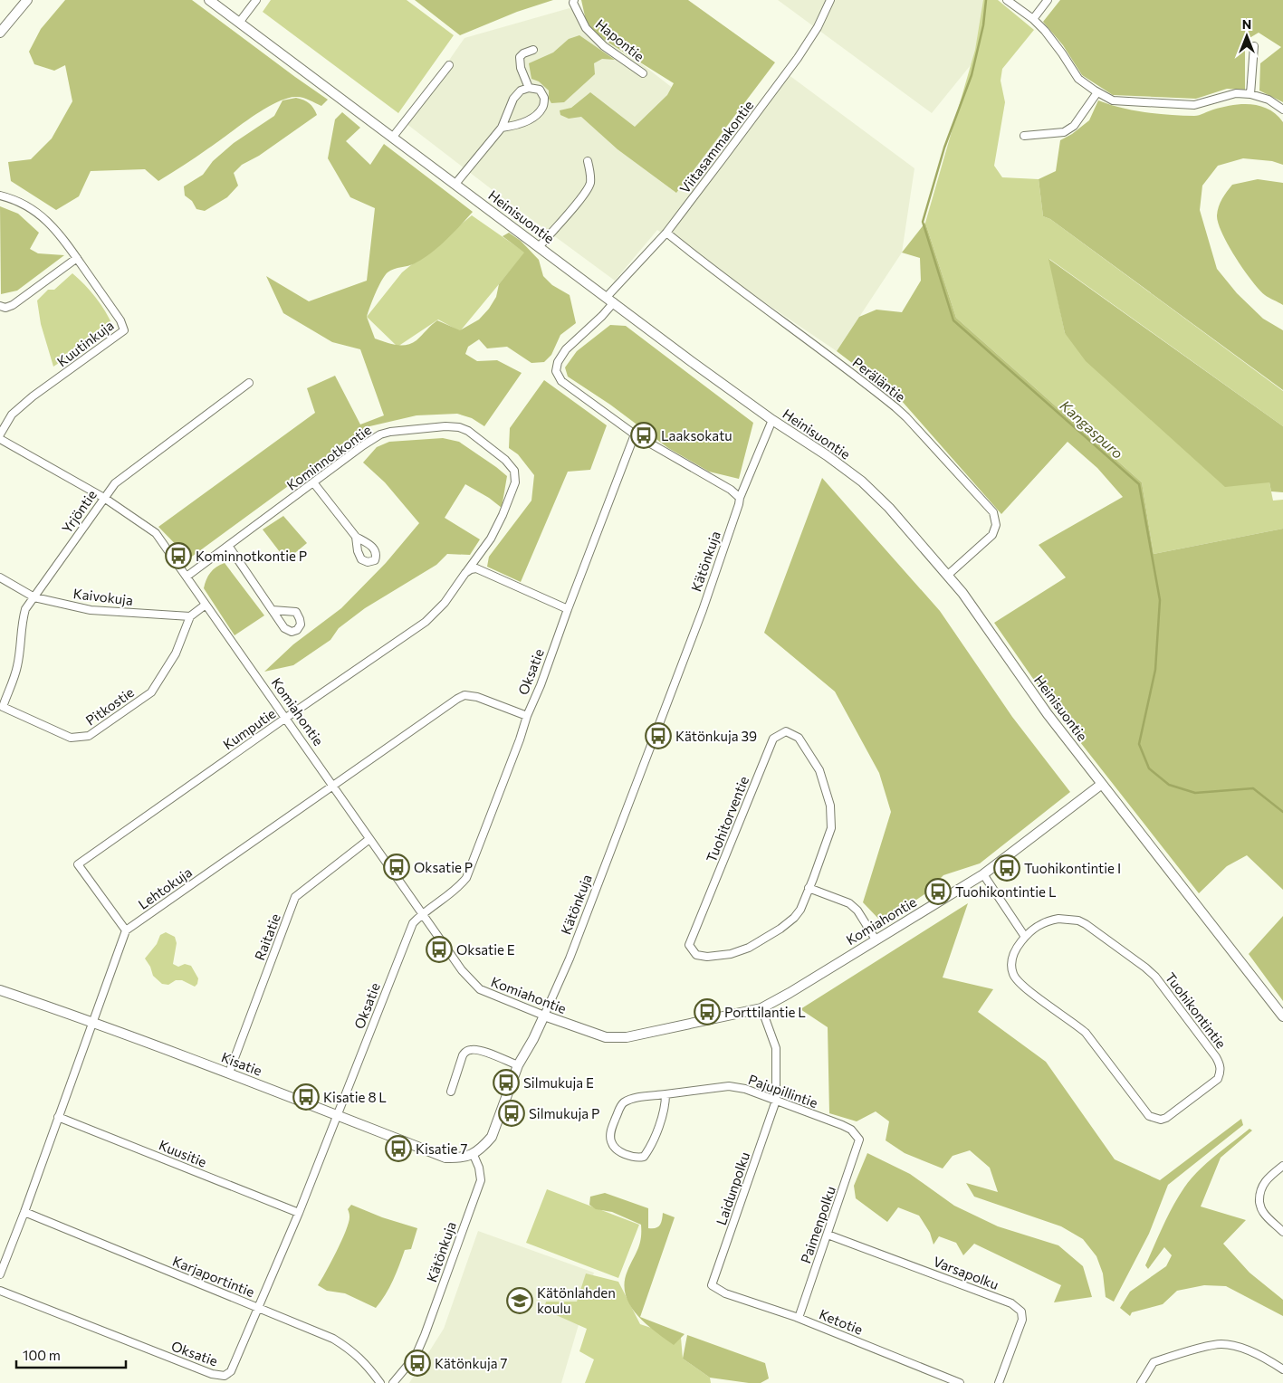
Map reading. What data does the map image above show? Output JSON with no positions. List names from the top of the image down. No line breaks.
{"streets":{"street":["Hapontie","Viitasammakontie","Heinisuontie","Kuutinkuja","Peräläntie","Kominnotkontie","Yrjöntie","Kätönkuja","Kaivokuja","Oksatie","Pitkostie","Komiahontie","Kumputie","Tuohitorventie","Lehtokuja","Raitatie","Tuohikontintie","Kisatie","Pajupillintie","Kuusitie","Laidunpolku","Paimenpolku","Varsapolku","Karjaportintie","Ketotie"]},"crossings":[["Viitasammakontie","Heinisuontie"],["Viitasammakontie","Peräläntie"],["Heinisuontie","Peräläntie"],["Heinisuontie","Kätönkuja"],["Heinisuontie","Komiahontie"],["Kominnotkontie","Komiahontie"],["Kominnotkontie","Kumputie"],["Yrjöntie","Kaivokuja"],["Yrjöntie","Pitkostie"],["Yrjöntie","Komiahontie"],["Kätönkuja","Komiahontie"],["Kätönkuja","Kisatie"],["Kaivokuja","Pitkostie"],["Oksatie","Komiahontie"],["Oksatie","Lehtokuja"],["Oksatie","Kisatie"],["Oksatie","Kuusitie"],["Oksatie","Karjaportintie"],["Komiahontie","Kumputie"],["Komiahontie","Lehtokuja"],["Komiahontie","Raitatie"],["Komiahontie","Laidunpolku"],["Kumputie","Lehtokuja"],["Raitatie","Kisatie"],["Pajupillintie","Laidunpolku"],["Pajupillintie","Paimenpolku"],["Laidunpolku","Ketotie"],["Paimenpolku","Varsapolku"],["Paimenpolku","Ketotie"]],"water":["Kangaspuro"],"places":{"bus stop":["Laaksokatu","Kominnotkontie P","Kätönkuja 39","Oksatie P","Tuohikontintie I","Tuohikontintie L","Oksatie E","Porttilantie L","Silmukuja E","Kisatie 8 L","Silmukuja P","Kisatie 7","Kätönkuja 7"],"school or university":["Kätönlahden koulu"]},"scale_bar":"100 m","north":"top"}
